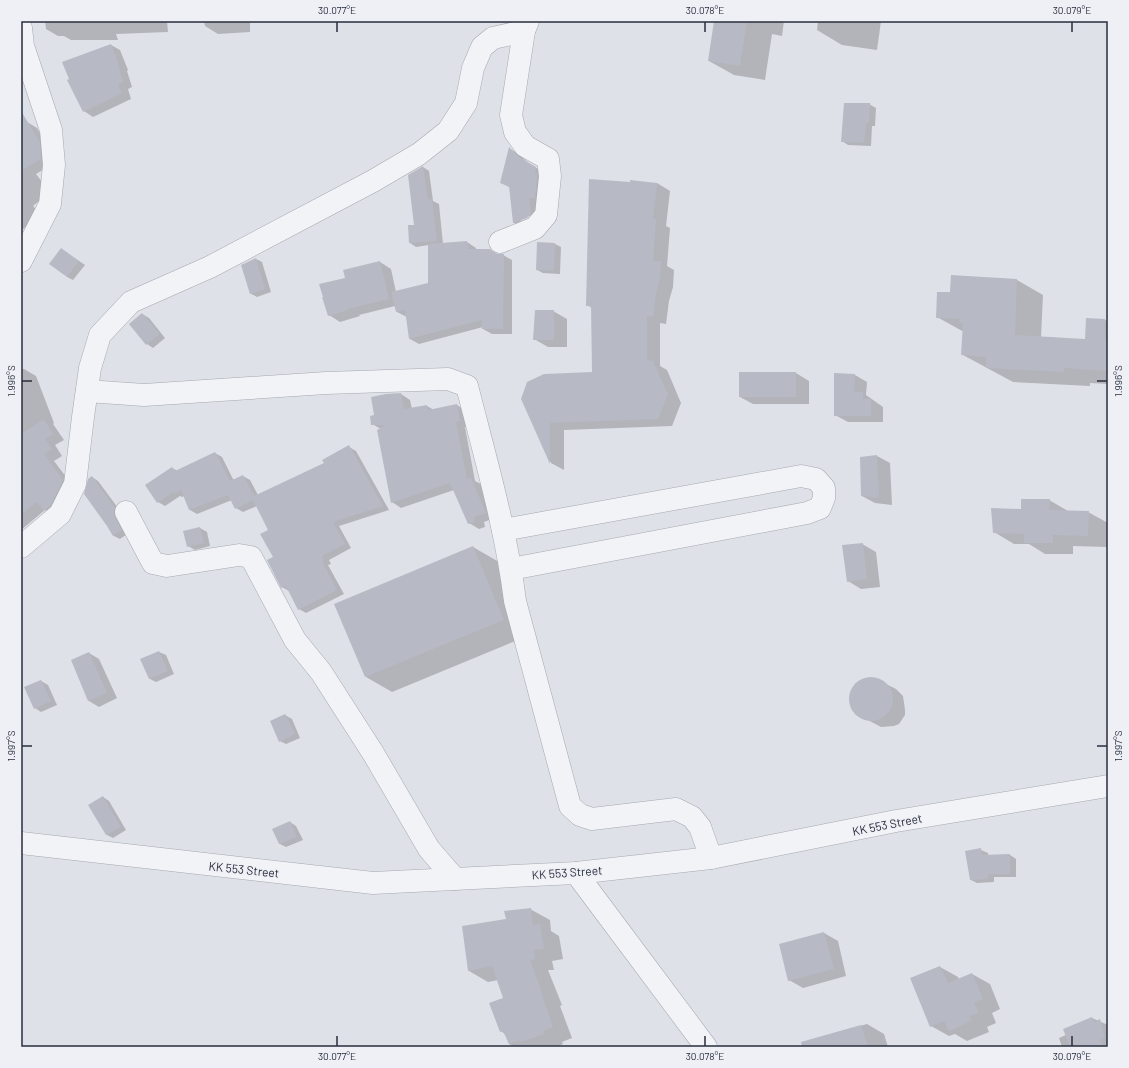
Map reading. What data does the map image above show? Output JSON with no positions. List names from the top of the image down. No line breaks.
{"streets":{"street":["KK 553 Street"]},"coordinates":["30.077°E","30.078°E","30.079°E","1.996°S","1.997°S"]}
